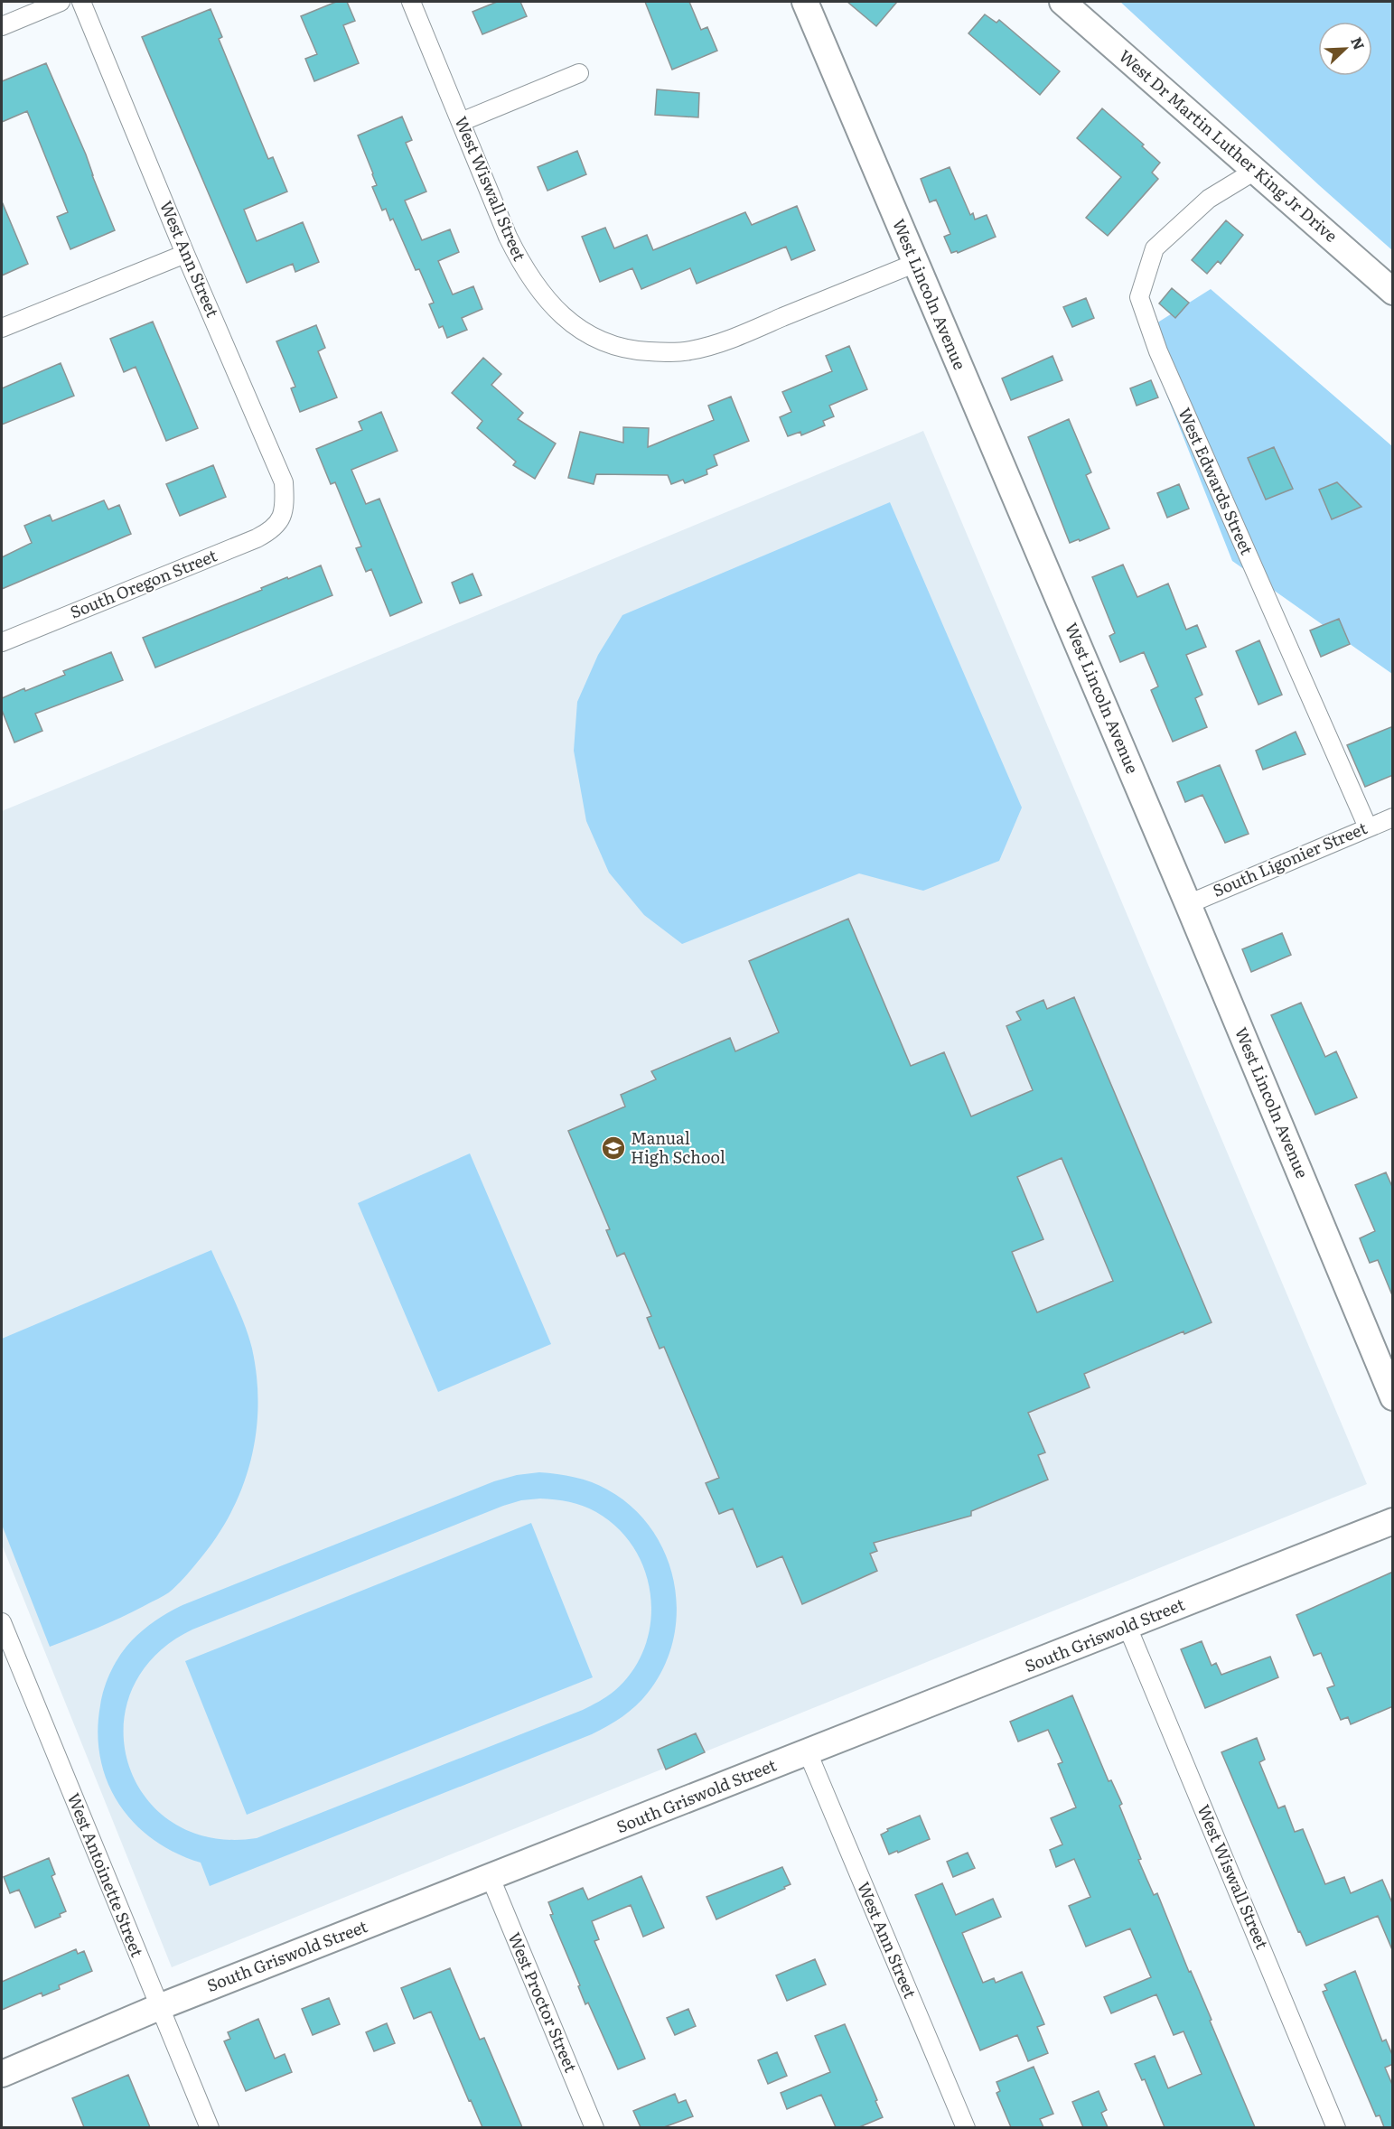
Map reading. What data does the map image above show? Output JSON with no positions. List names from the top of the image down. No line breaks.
{"streets":{"main road":["West Dr Martin Luther King Jr Drive","West Lincoln Avenue","South Griswold Street"],"street":["West Wiswall Street","West Ann Street","West Edwards Street","South Oregon Street","South Ligonier Street","West Antoinette Street","West Proctor Street"]},"crossings":[["West Dr Martin Luther King Jr Drive","West Edwards Street"],["West Wiswall Street","West Lincoln Avenue"],["West Wiswall Street","South Griswold Street"],["West Ann Street","South Oregon Street"],["West Ann Street","South Griswold Street"],["West Lincoln Avenue","South Ligonier Street"],["West Edwards Street","South Ligonier Street"],["South Griswold Street","West Antoinette Street"],["South Griswold Street","West Proctor Street"]],"places":{"school or university":["Manual High School"]},"north":"top right"}
